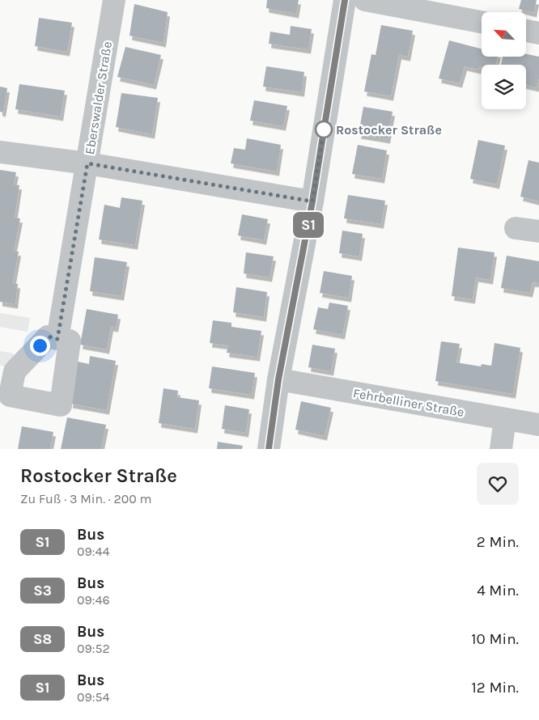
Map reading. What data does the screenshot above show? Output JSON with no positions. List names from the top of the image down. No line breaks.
{"streets":{"street":["Eberswalder Straße","Fehrbelliner Straße"]},"places":["Rostocker Straße"],"lines":["bus line S1"],"north":"top left","page":{"on_map":"S1","heading":["Rostocker Straße","Zu Fuß · 3 Min. · 200 m"],"list":[{"mark":"S1","name":"Bus","note":"09:44","value":"2 Min."},{"mark":"S3","name":"Bus","note":"09:46","value":"4 Min."},{"mark":"S8","name":"Bus","note":"09:52","value":"10 Min."},{"mark":"S1","name":"Bus","note":"09:54","value":"12 Min."}]}}
